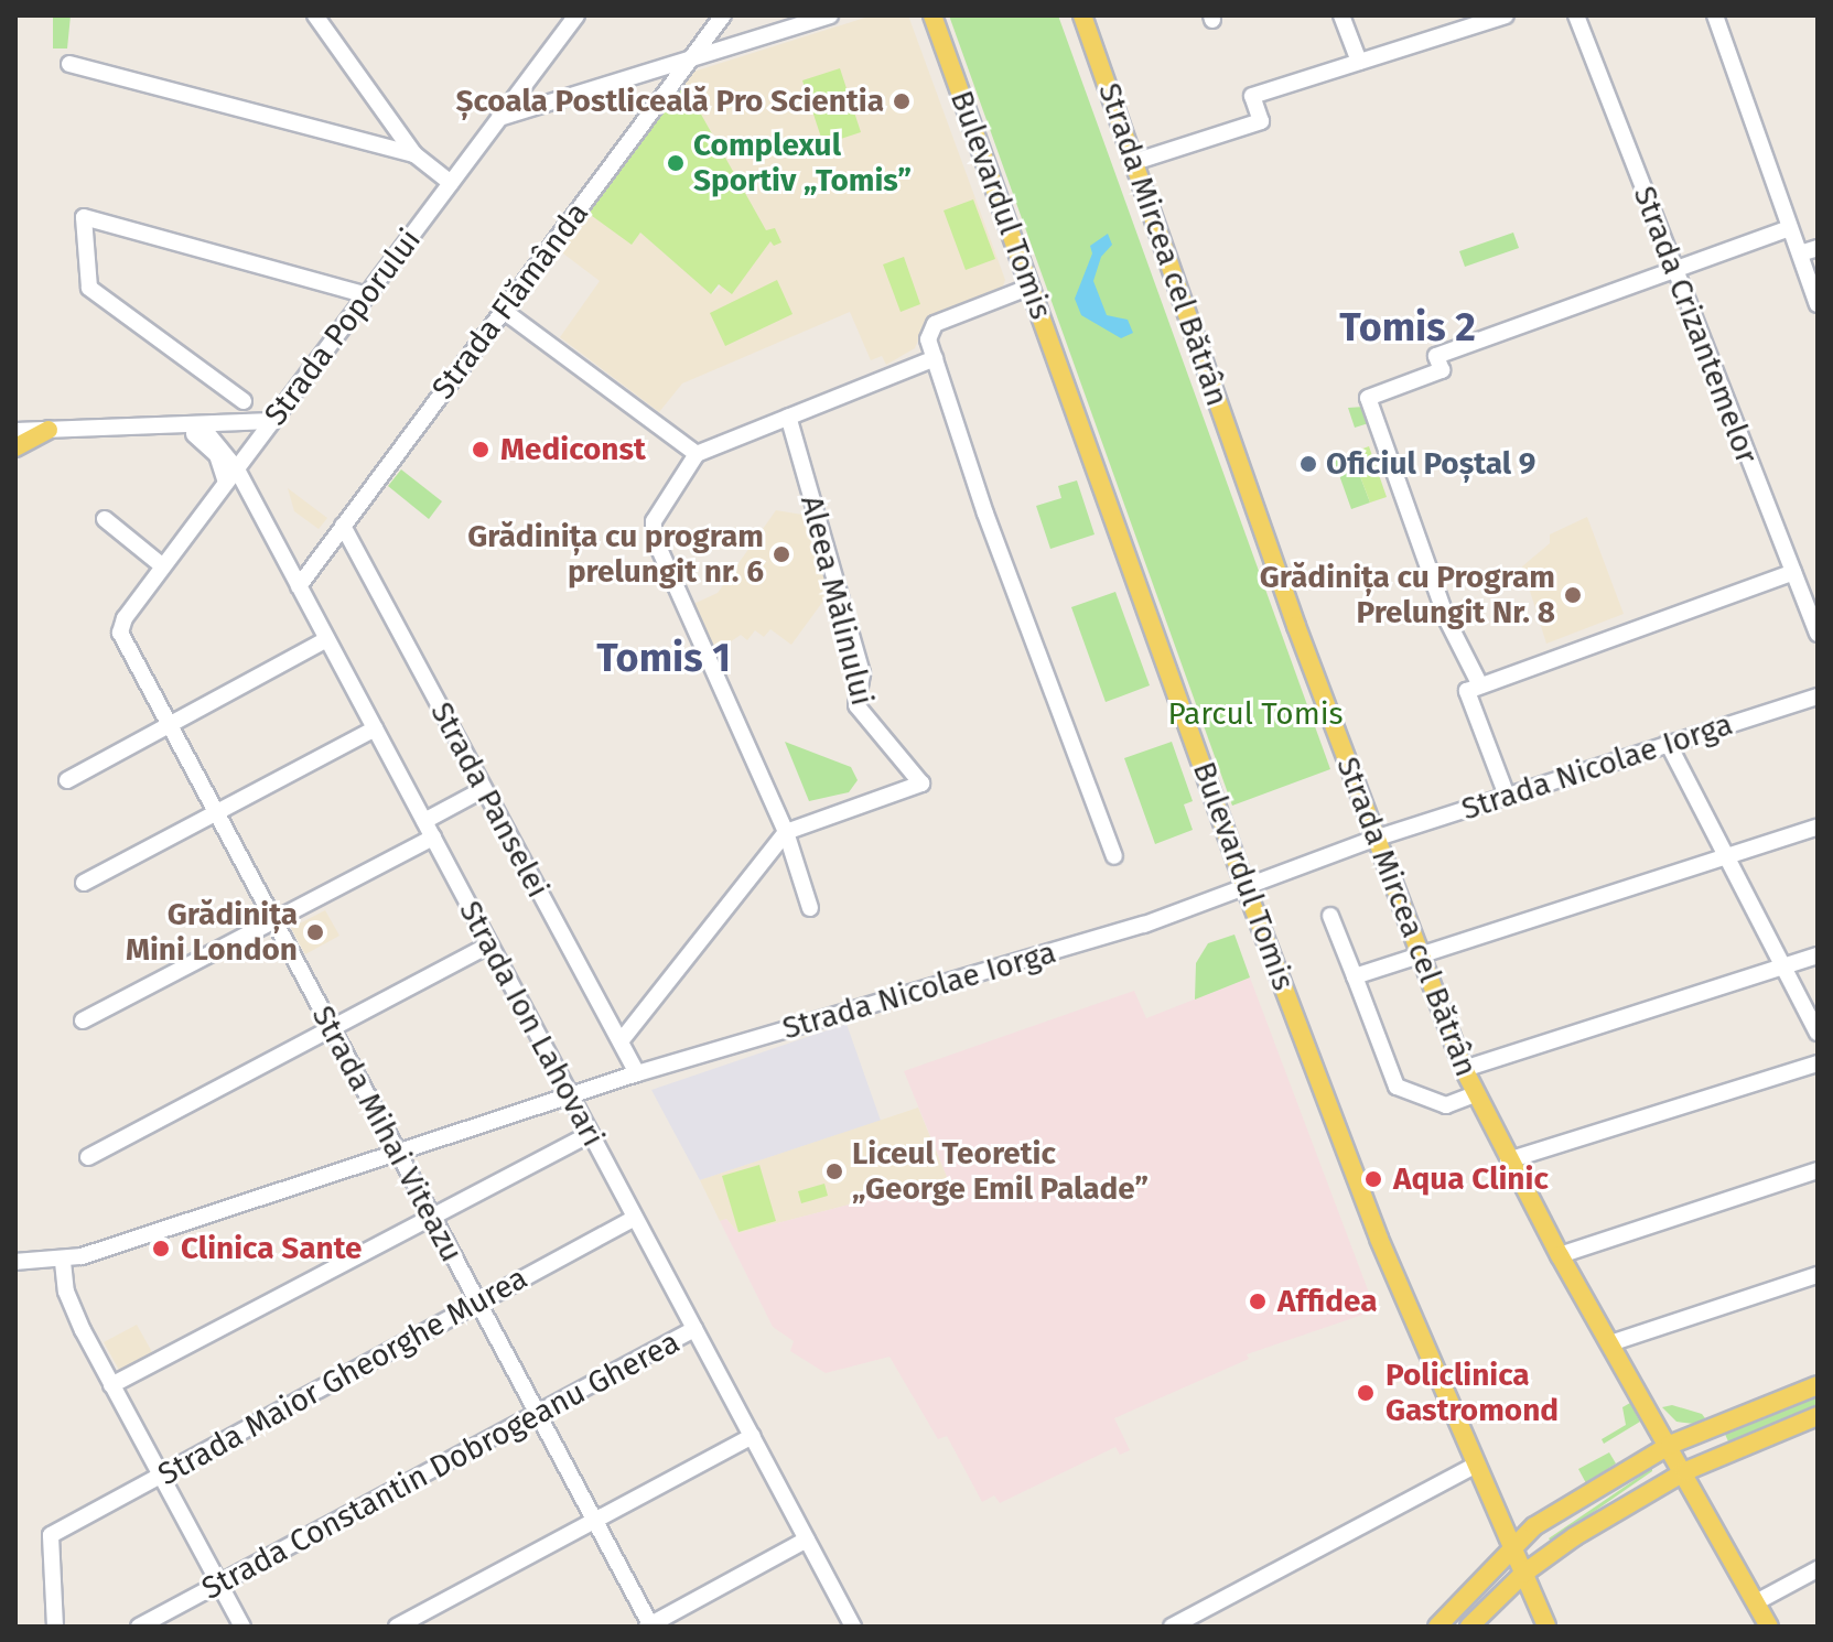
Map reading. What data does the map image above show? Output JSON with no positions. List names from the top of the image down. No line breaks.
{"streets":{"main road":["Bulevardul Tomis","Strada Mircea cel Bătrân"],"street":["Strada Flămânda","Strada Crizantemelor","Strada Poporului","Aleea Mălinului","Strada Nicolae Iorga","Strada Panselei","Strada Ion Lahovari","Strada Mihai Viteazu","Strada Maior Gheorghe Murea","Strada Constantin Dobrogeanu Gherea"]},"crossings":[["Bulevardul Tomis","Strada Nicolae Iorga"],["Strada Mircea cel Bătrân","Strada Nicolae Iorga"],["Strada Flămânda","Strada Panselei"],["Strada Flămânda","Strada Ion Lahovari"],["Strada Poporului","Strada Ion Lahovari"],["Strada Poporului","Strada Mihai Viteazu"],["Strada Nicolae Iorga","Strada Panselei"],["Strada Nicolae Iorga","Strada Ion Lahovari"],["Strada Nicolae Iorga","Strada Mihai Viteazu"],["Strada Ion Lahovari","Strada Maior Gheorghe Murea"],["Strada Ion Lahovari","Strada Constantin Dobrogeanu Gherea"],["Strada Mihai Viteazu","Strada Maior Gheorghe Murea"],["Strada Mihai Viteazu","Strada Constantin Dobrogeanu Gherea"]],"districts":["Tomis 2","Tomis 1"],"parks":["Parcul Tomis"],"places":["Școala Postliceală Pro Scientia","Complexul Sportiv „Tomis”","Mediconst","Oficiul Poștal 9","Grădinița cu program prelungit nr. 6","Grădinița cu Program Prelungit Nr. 8","Grădinița Mini London","Liceul Teoretic „George Emil Palade”","Aqua Clinic","Clinica Sante","Affidea","Policlinica Gastromond"]}
